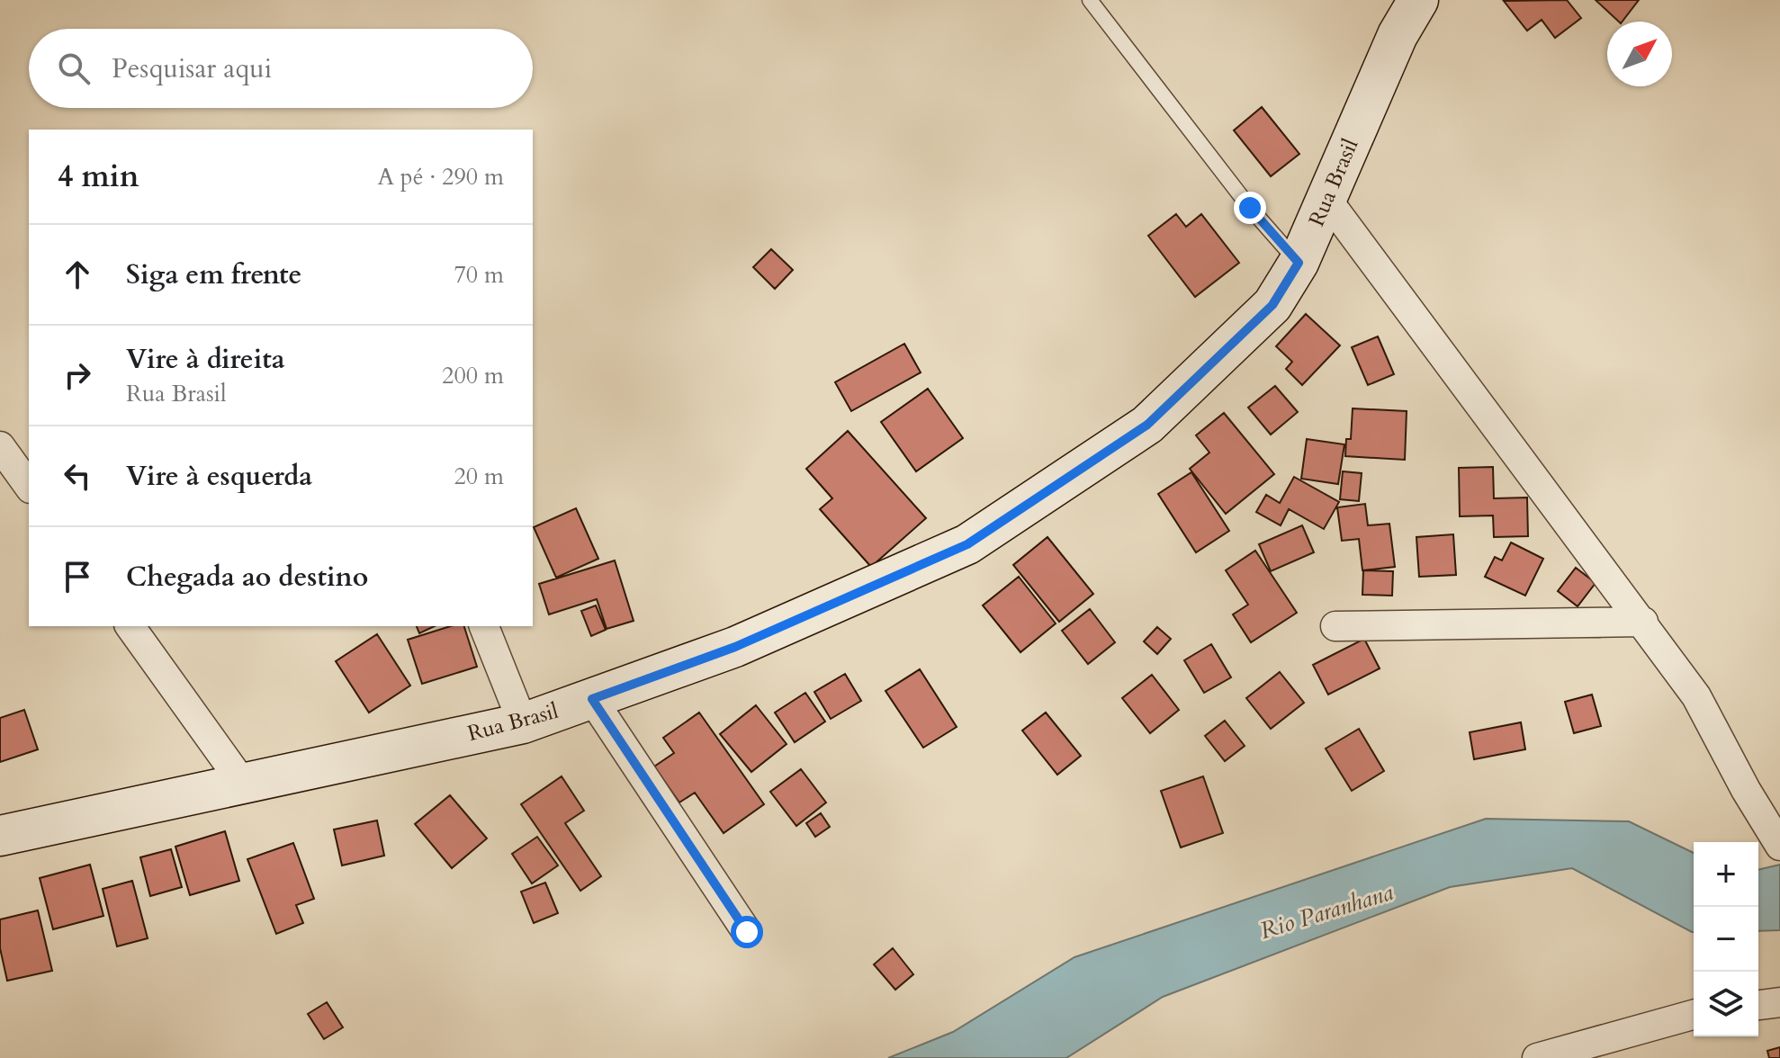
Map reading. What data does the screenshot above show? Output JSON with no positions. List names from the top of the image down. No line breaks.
{"streets":{"street":["Rua Brasil"]},"water":["Rio Paranhana"],"north":"top right","page":{"search":"Pesquisar aqui","heading":["4 min","A pé · 290 m"],"list":[["Siga em frente","70 m"],["Vire à direita","Rua Brasil","200 m"],["Vire à esquerda","20 m"],"Chegada ao destino"],"map_buttons":["+","−"]}}
